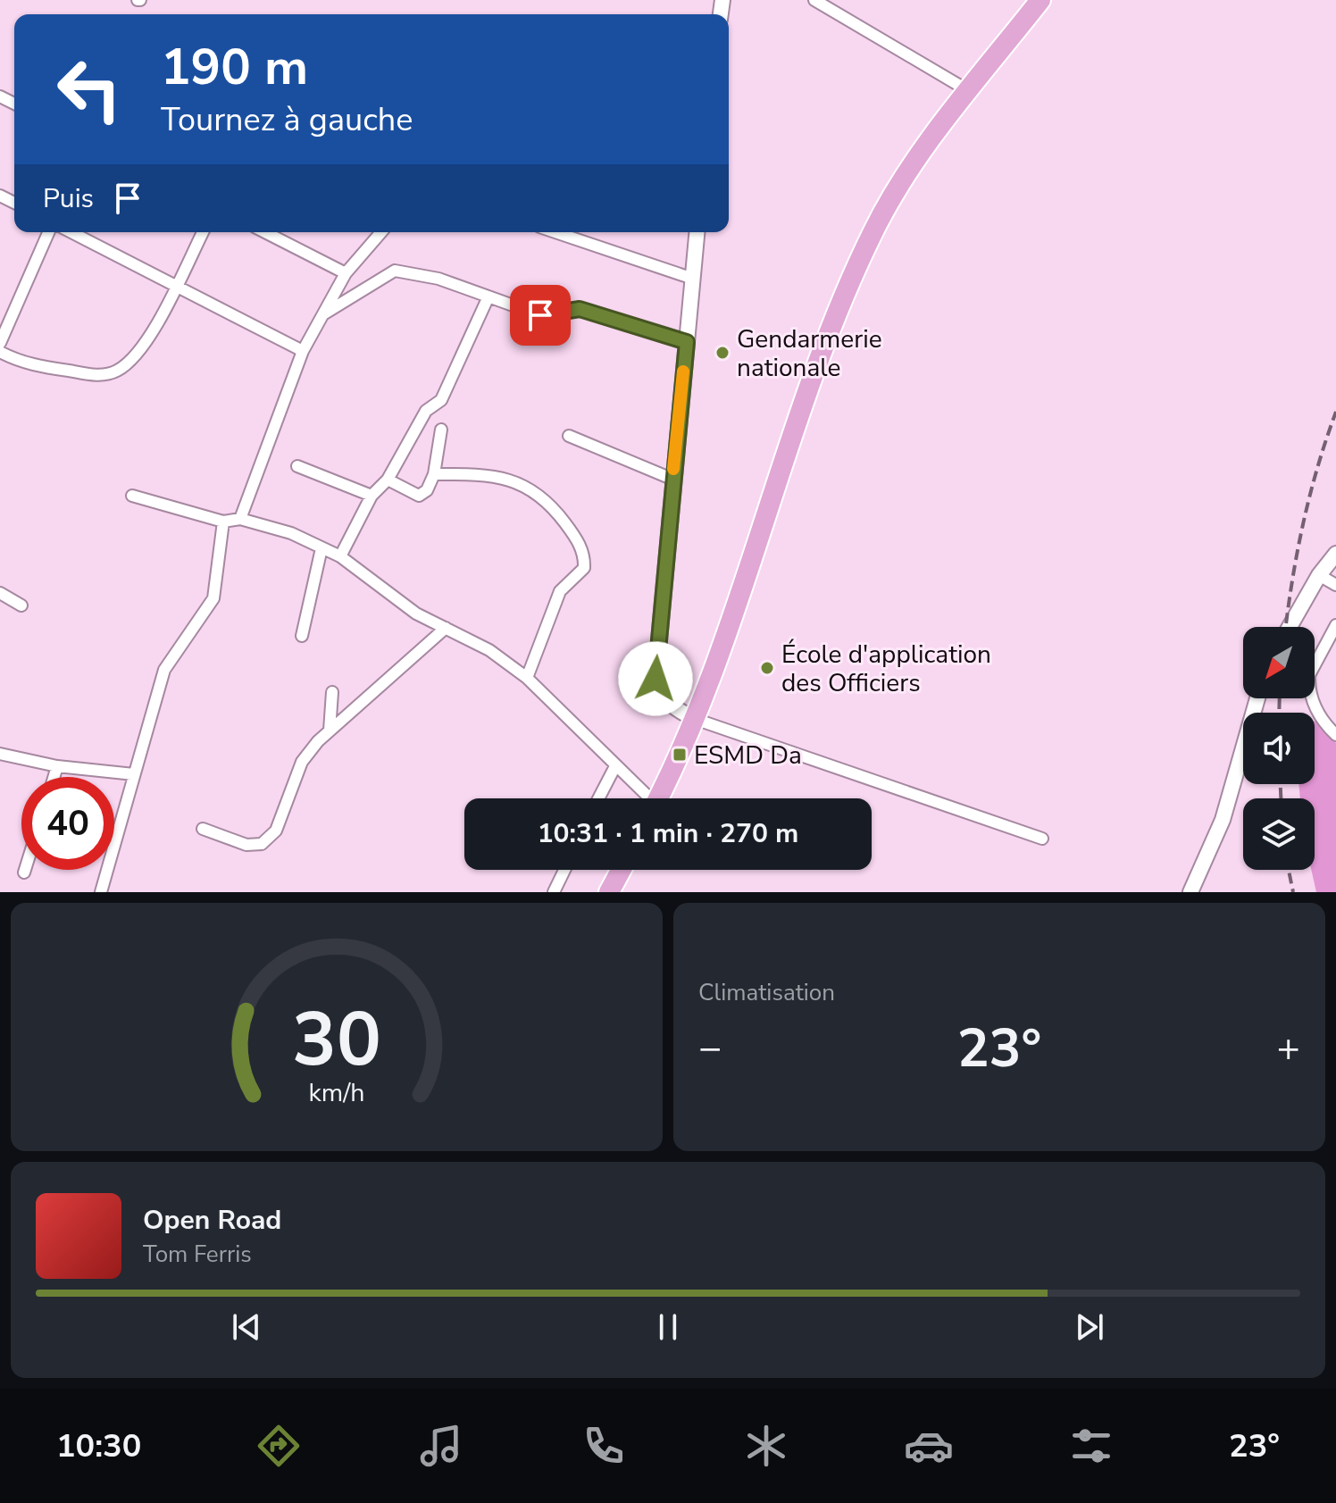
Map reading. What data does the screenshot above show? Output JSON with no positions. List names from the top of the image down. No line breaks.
{"places":{"other":["Gendarmerie nationale","École d'application des Officiers"],"transit":["ESMD Da"]},"north":"bottom left","page":{"turn":["190 m","Tournez à gauche"],"then":"Puis","limit":"40","trip":"10:31 · 1 min · 270 m","tile":"Climatisation","heat":["−","23°","+"],"song":["Open Road","Tom Ferris"],"tabs":["10:30","23°"],"gauge":["30","km/h"]}}
